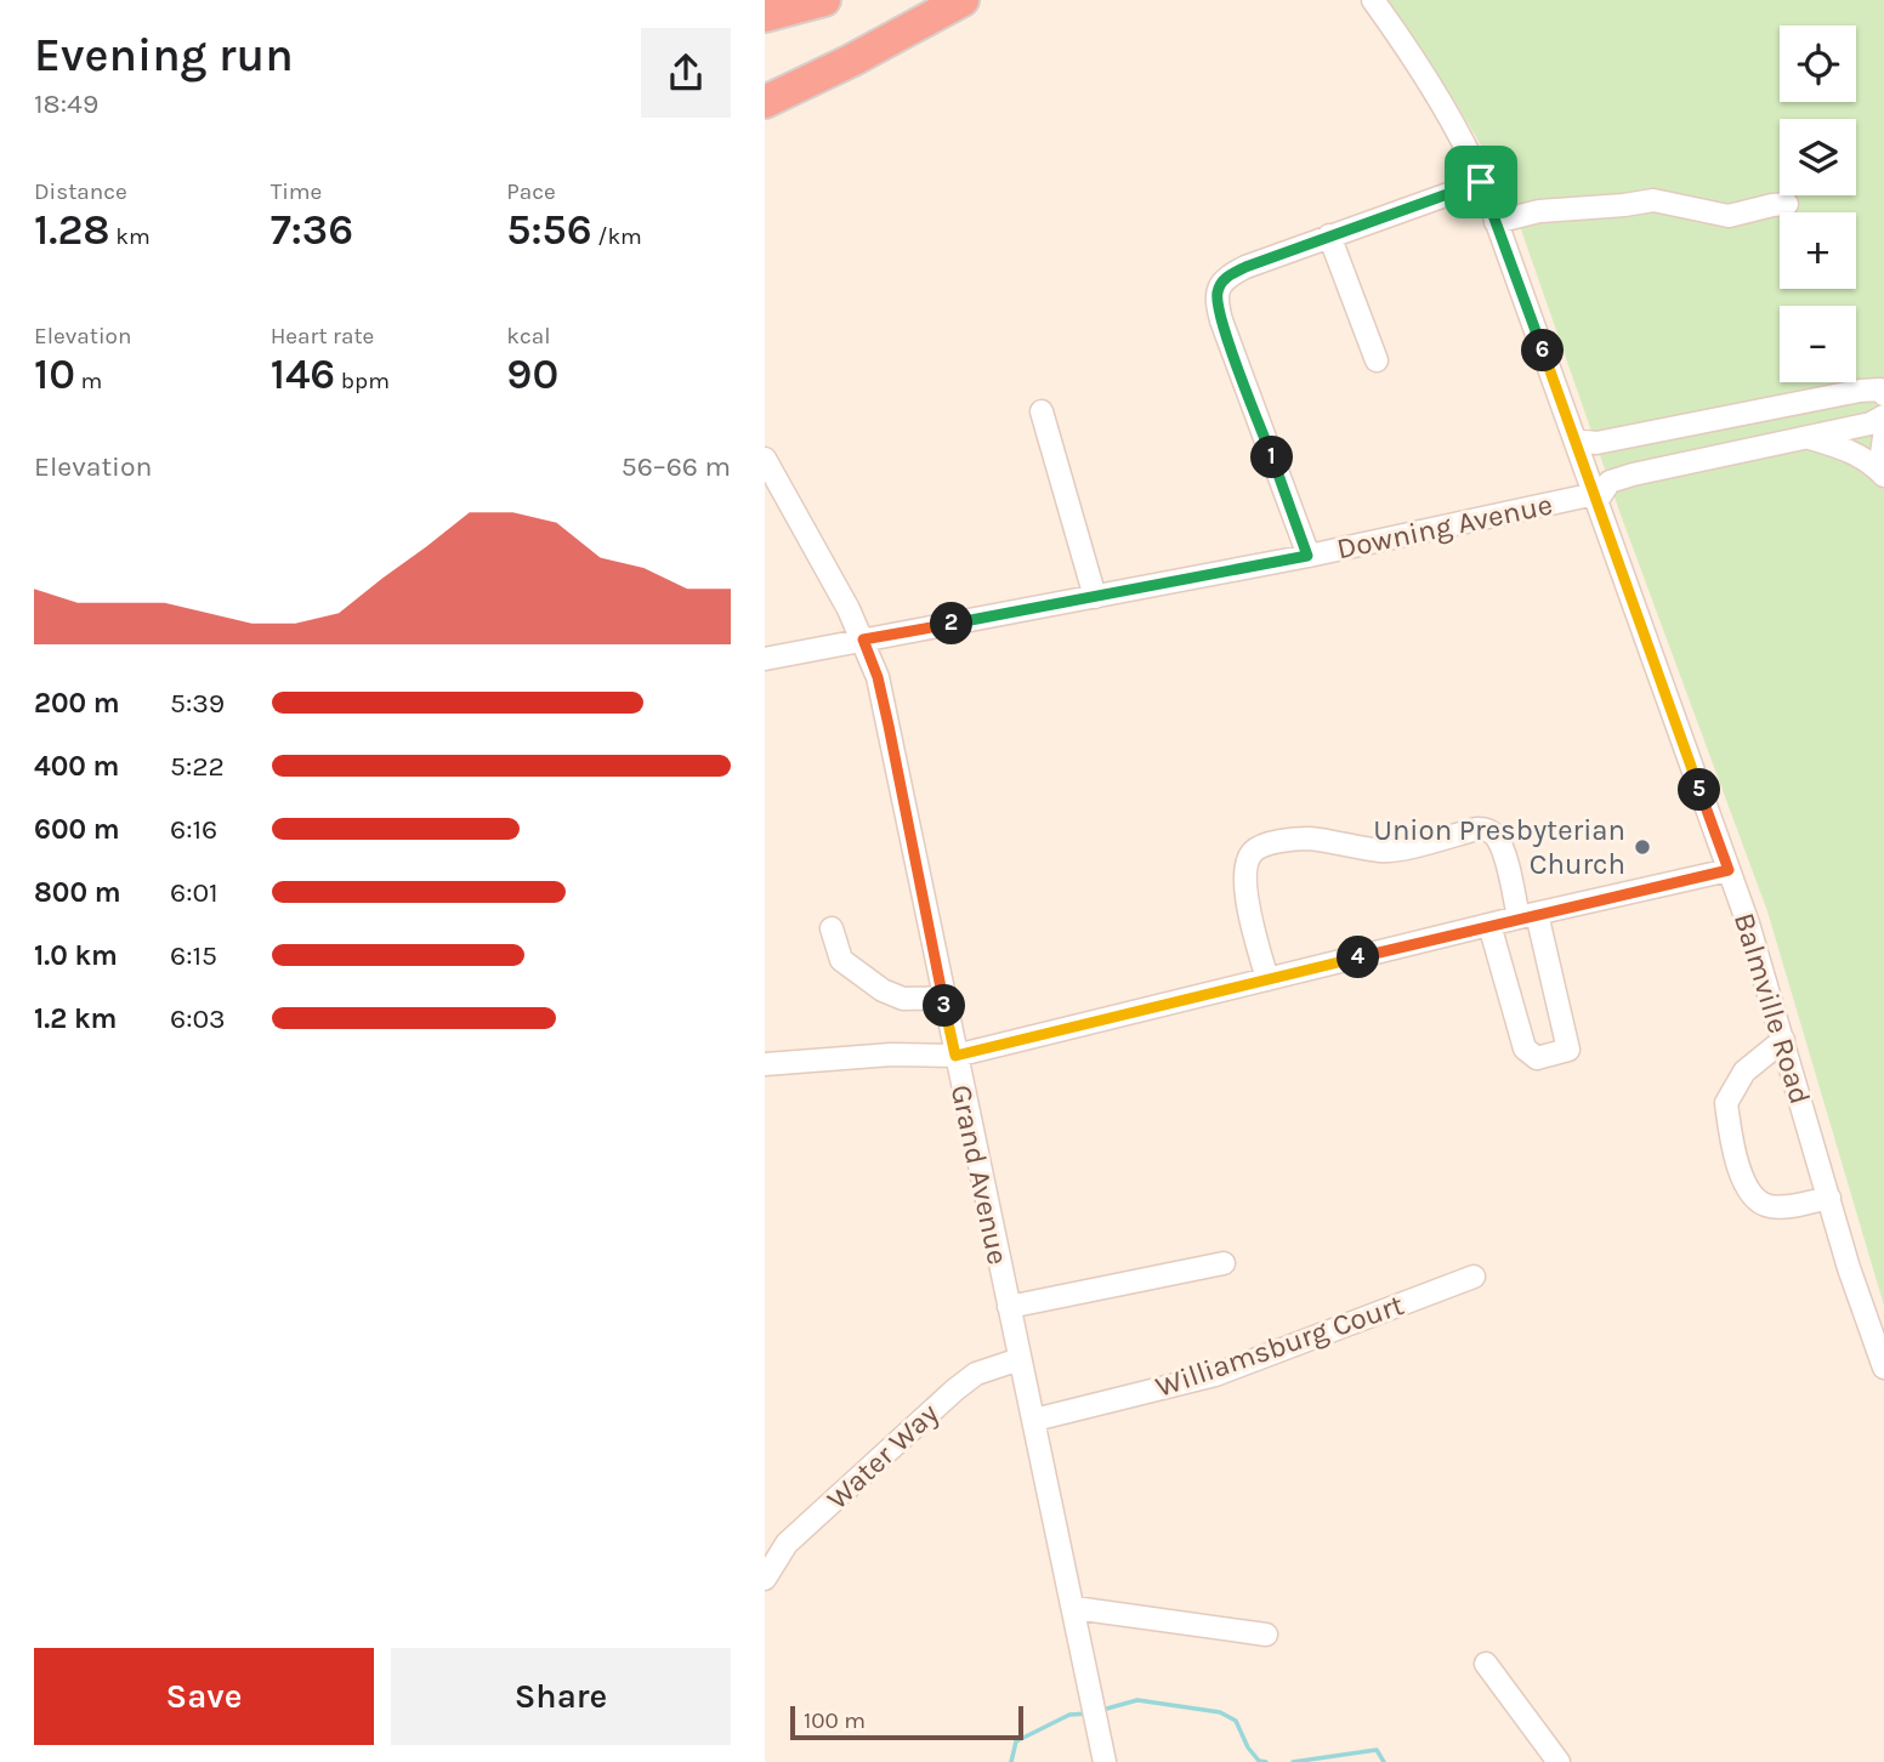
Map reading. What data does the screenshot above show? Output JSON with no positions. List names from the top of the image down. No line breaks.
{"streets":{"street":["Downing Avenue","Balmville Road","Grand Avenue","Williamsburg Court","Water Way"]},"crossings":[["Downing Avenue","Balmville Road"],["Downing Avenue","Grand Avenue"],["Grand Avenue","Williamsburg Court"],["Grand Avenue","Water Way"]],"places":["Union Presbyterian Church"],"scale_bar":"100 m","page":{"heading":["Evening run","18:49"],"map_buttons":["+","−"],"stats":[["Distance","1.28 km"],["Time","7:36"],["Pace","5:56 /km"],["Elevation","10 m"],["Heart rate","146 bpm"],["kcal","90"]],"pins":["6","1","2","5","4","3"],"chart":["Elevation","56–66 m"],"list":[{"name":"200 m","note":"5:39"},{"name":"400 m","note":"5:22"},{"name":"600 m","note":"6:16"},{"name":"800 m","note":"6:01"},{"name":"1.0 km","note":"6:15"},{"name":"1.2 km","note":"6:03"}],"buttons":["Save","Share"],"scale":"100 m"}}
